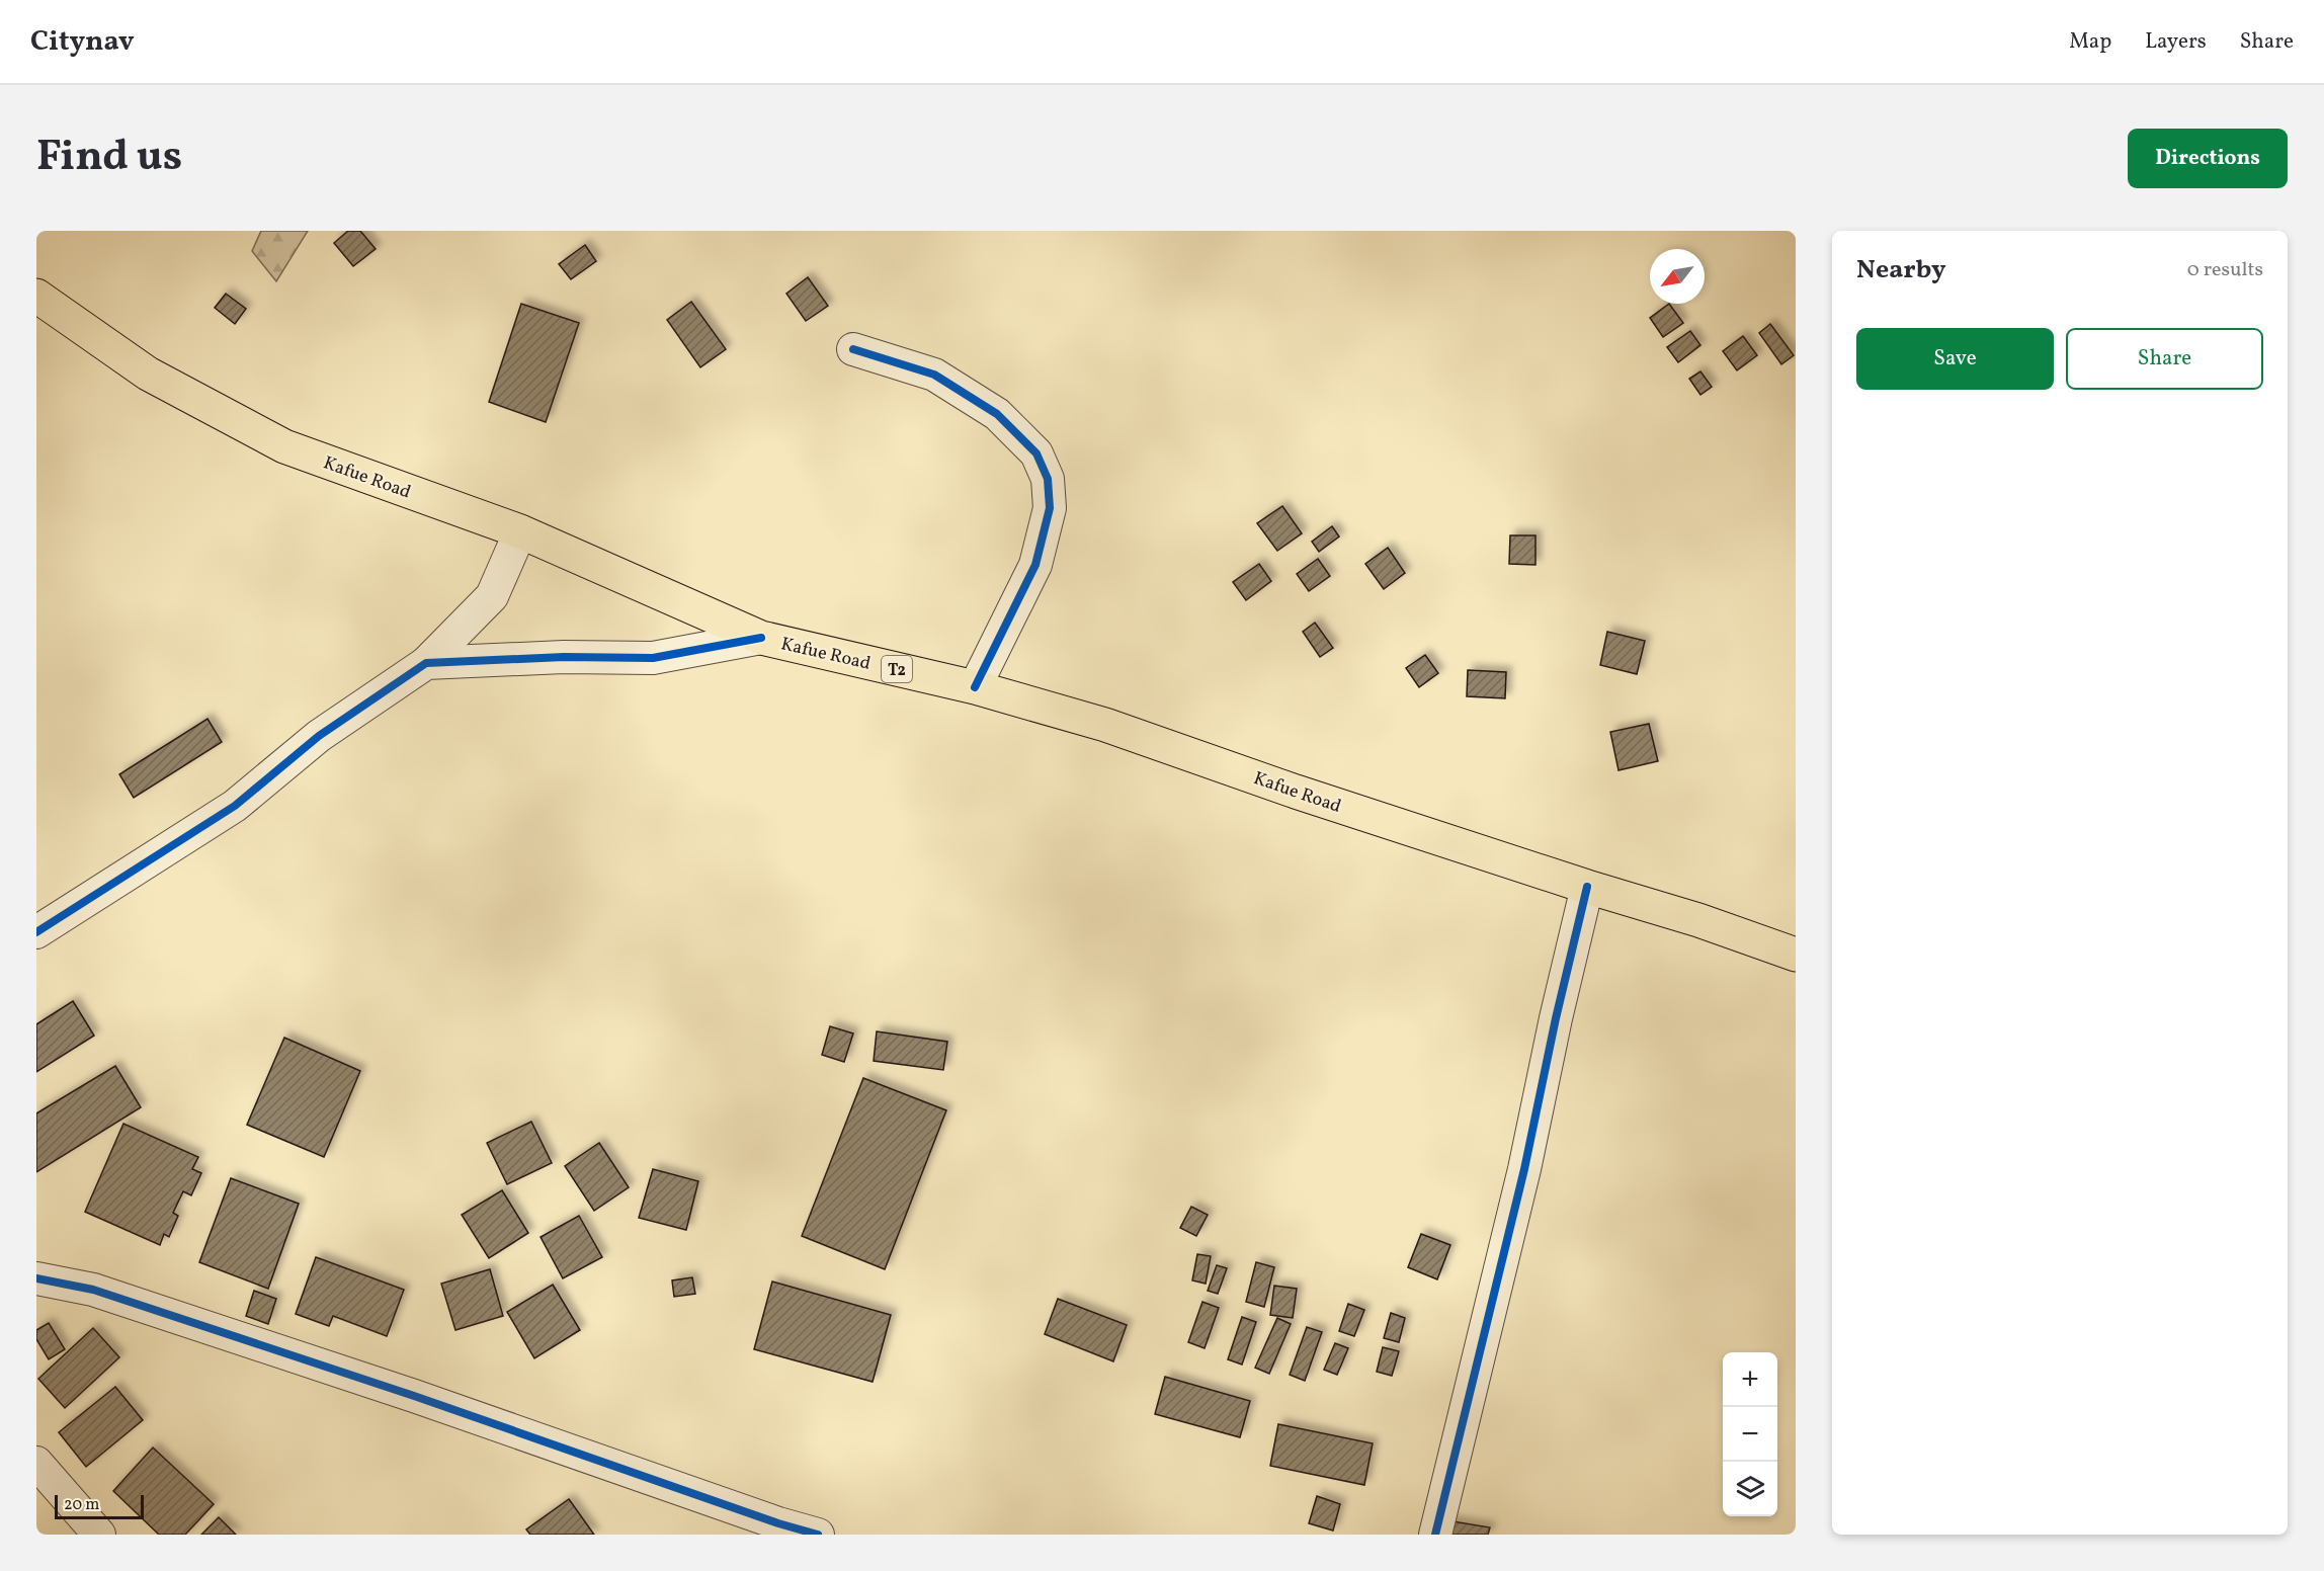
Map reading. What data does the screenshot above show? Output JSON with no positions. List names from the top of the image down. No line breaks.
{"streets":{"highway":["Kafue Road","T2"]},"scale_bar":"20 m","north":"bottom left","page":{"header":"Citynav","nav":["Map","Layers","Share"],"title":"Find us","buttons":["Directions",["Save","Share"]],"heading":["Nearby","0 results"],"map_buttons":["+","−"],"scale":"20 m"}}
